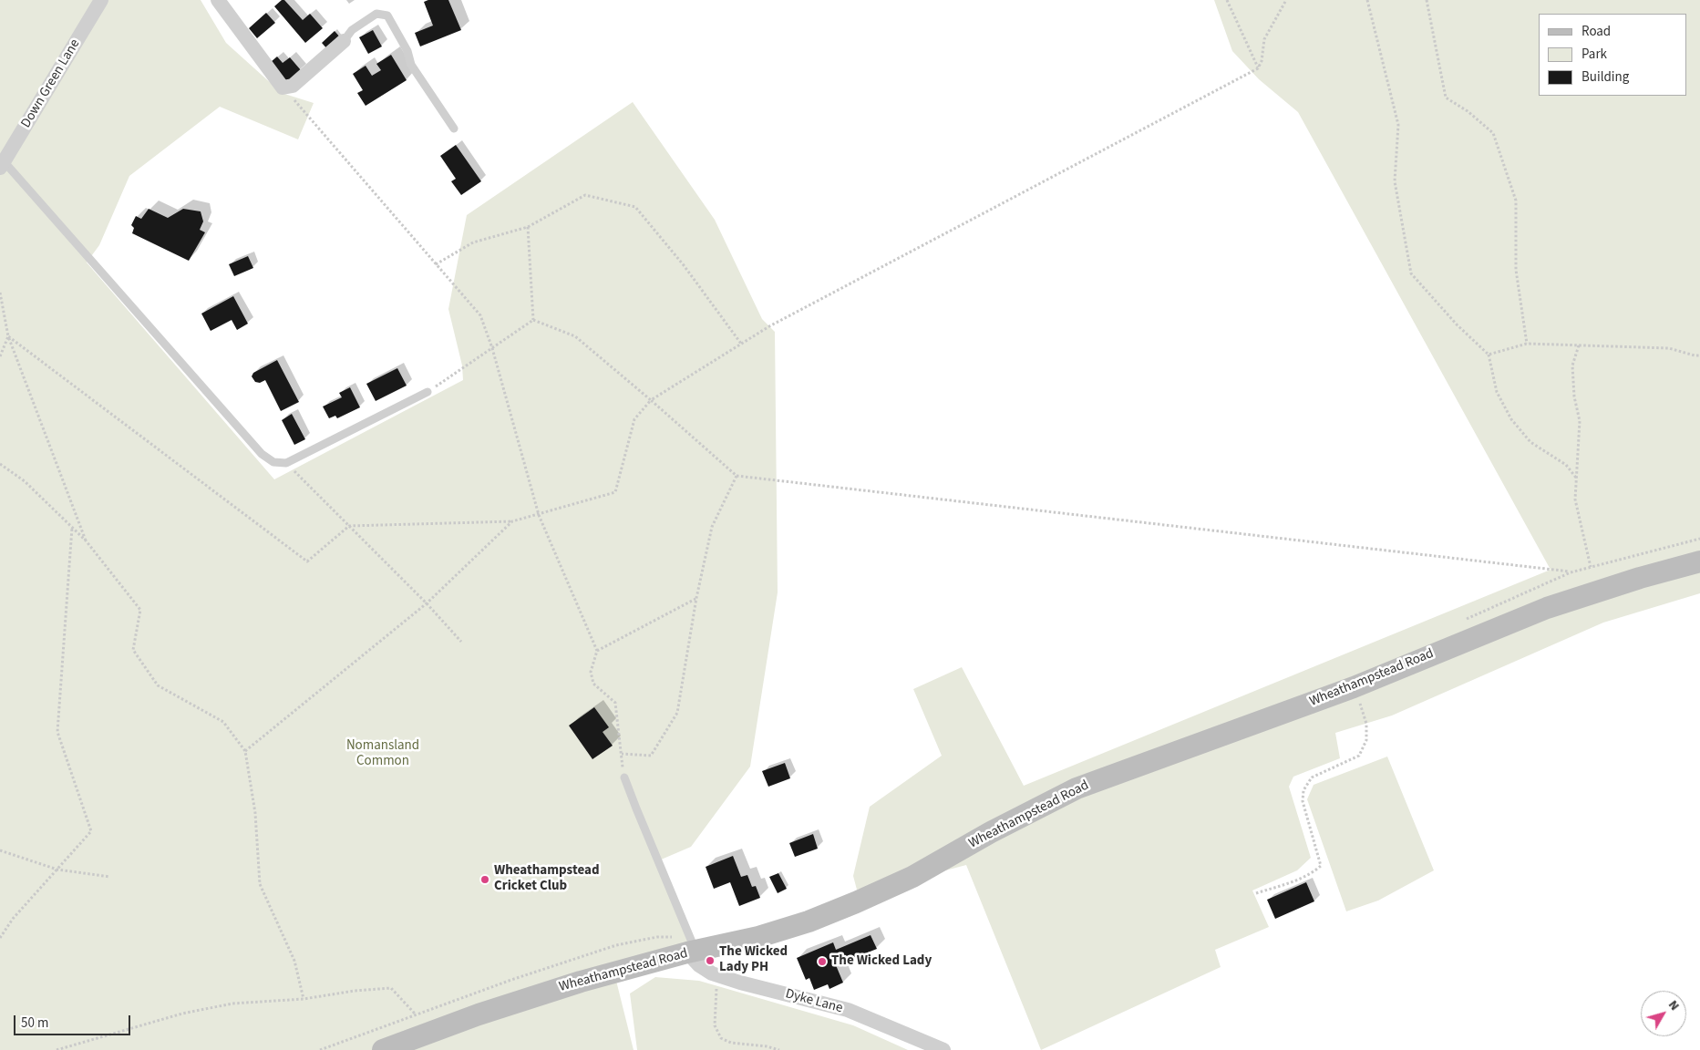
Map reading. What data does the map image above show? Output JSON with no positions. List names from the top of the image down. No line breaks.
{"streets":{"main road":["Wheathampstead Road"],"street":["Down Green Lane","Dyke Lane"]},"crossings":[["Wheathampstead Road","Dyke Lane"]],"parks":["Nomansland Common"],"places":["Wheathampstead Cricket Club","The Wicked Lady PH","The Wicked Lady"],"legend":["Road","Park","Building"],"scale_bar":"50 m","north":"top right"}
